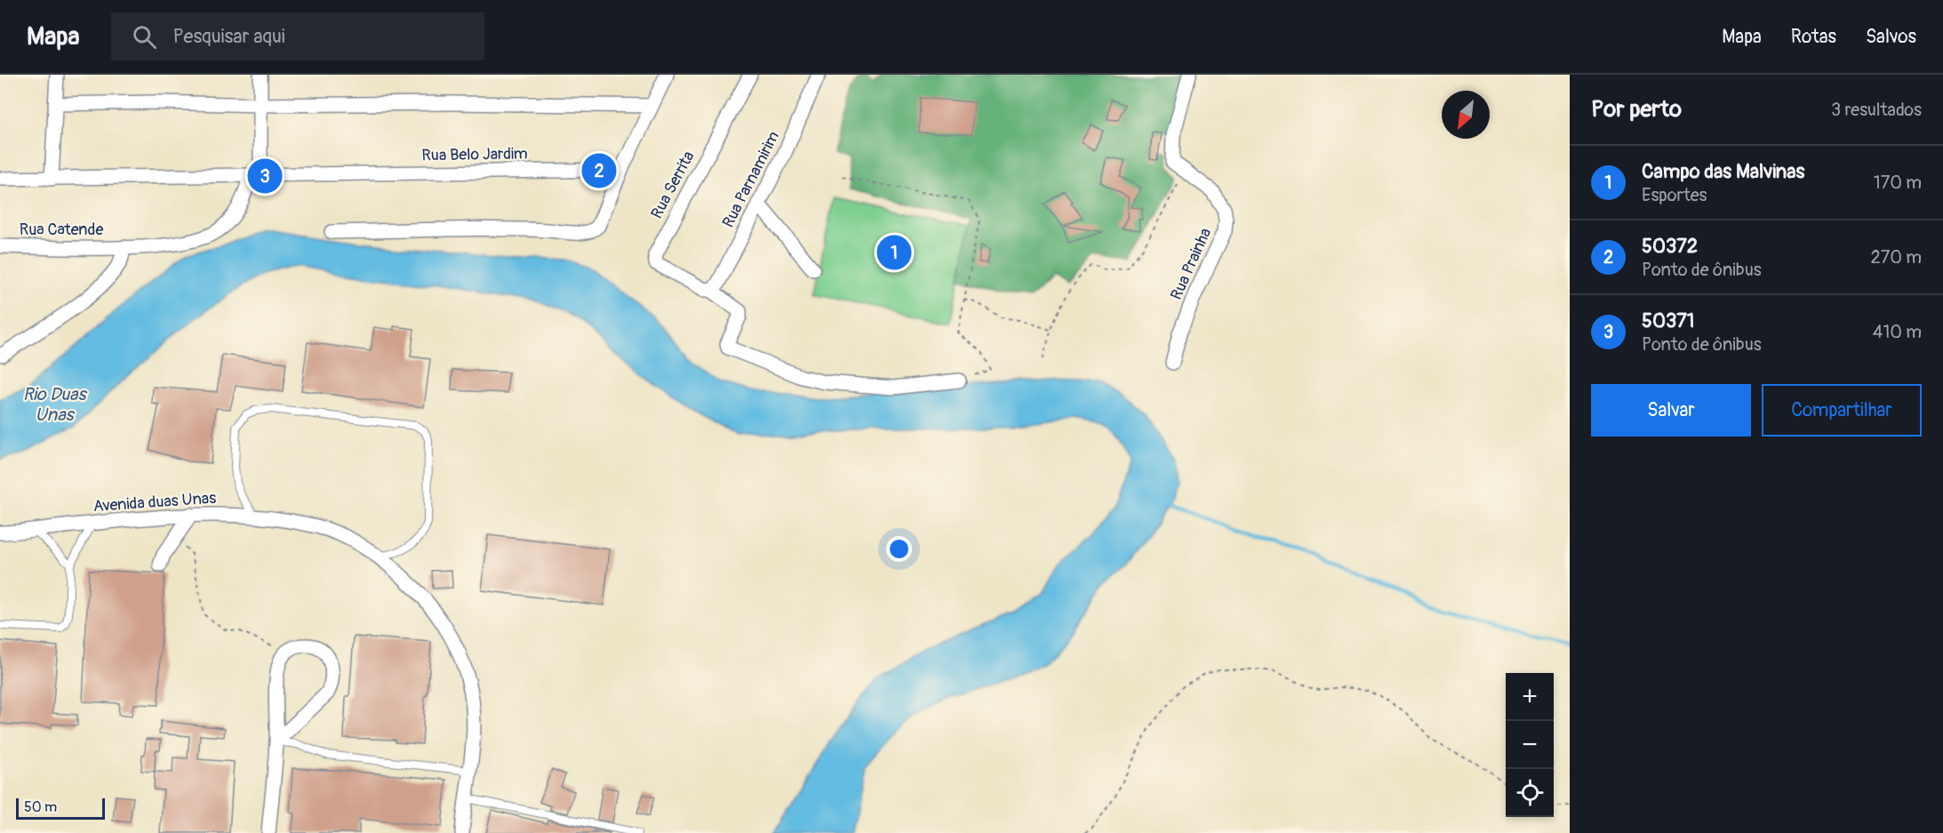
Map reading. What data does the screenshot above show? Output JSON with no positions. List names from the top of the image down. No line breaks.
{"streets":{"street":["Rua Belo Jardim","Rua Parnamirim","Rua Serrita","Rua Catende","Rua Prainha","Avenida duas Unas"]},"crossings":[["Rua Belo Jardim","Rua Catende"],["Rua Parnamirim","Rua Serrita"]],"water":["Rio Duas Unas"],"scale_bar":"50 m","north":"bottom left","page":{"header":"Mapa","search":"Pesquisar aqui","nav":["Mapa","Rotas","Salvos"],"heading":["Por perto","3 resultados"],"list":[{"mark":"1","name":"Campo das Malvinas","note":"Esportes","value":"170 m"},{"mark":"2","name":"50372","note":"Ponto de ônibus","value":"270 m"},{"mark":"3","name":"50371","note":"Ponto de ônibus","value":"410 m"}],"pins":["2","3","1"],"buttons":["Salvar","Compartilhar"],"map_buttons":["+","−"],"scale":"50 m"}}
